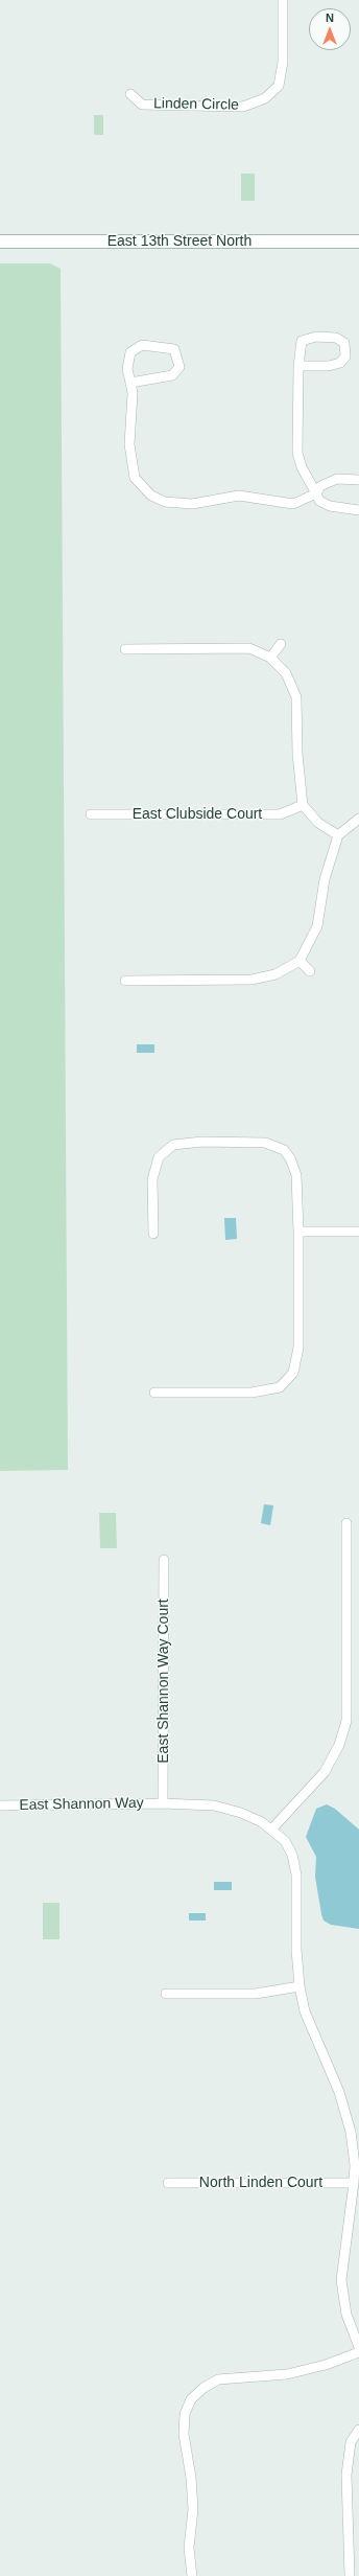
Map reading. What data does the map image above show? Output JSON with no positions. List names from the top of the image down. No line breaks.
{"streets":{"main road":["East 13th Street North"],"street":["Linden Circle","East Clubside Court","East Shannon Way Court","East Shannon Way","North Linden Court"]},"crossings":[["East Shannon Way Court","East Shannon Way"],["East Shannon Way","North Linden Court"]],"north":"top"}
